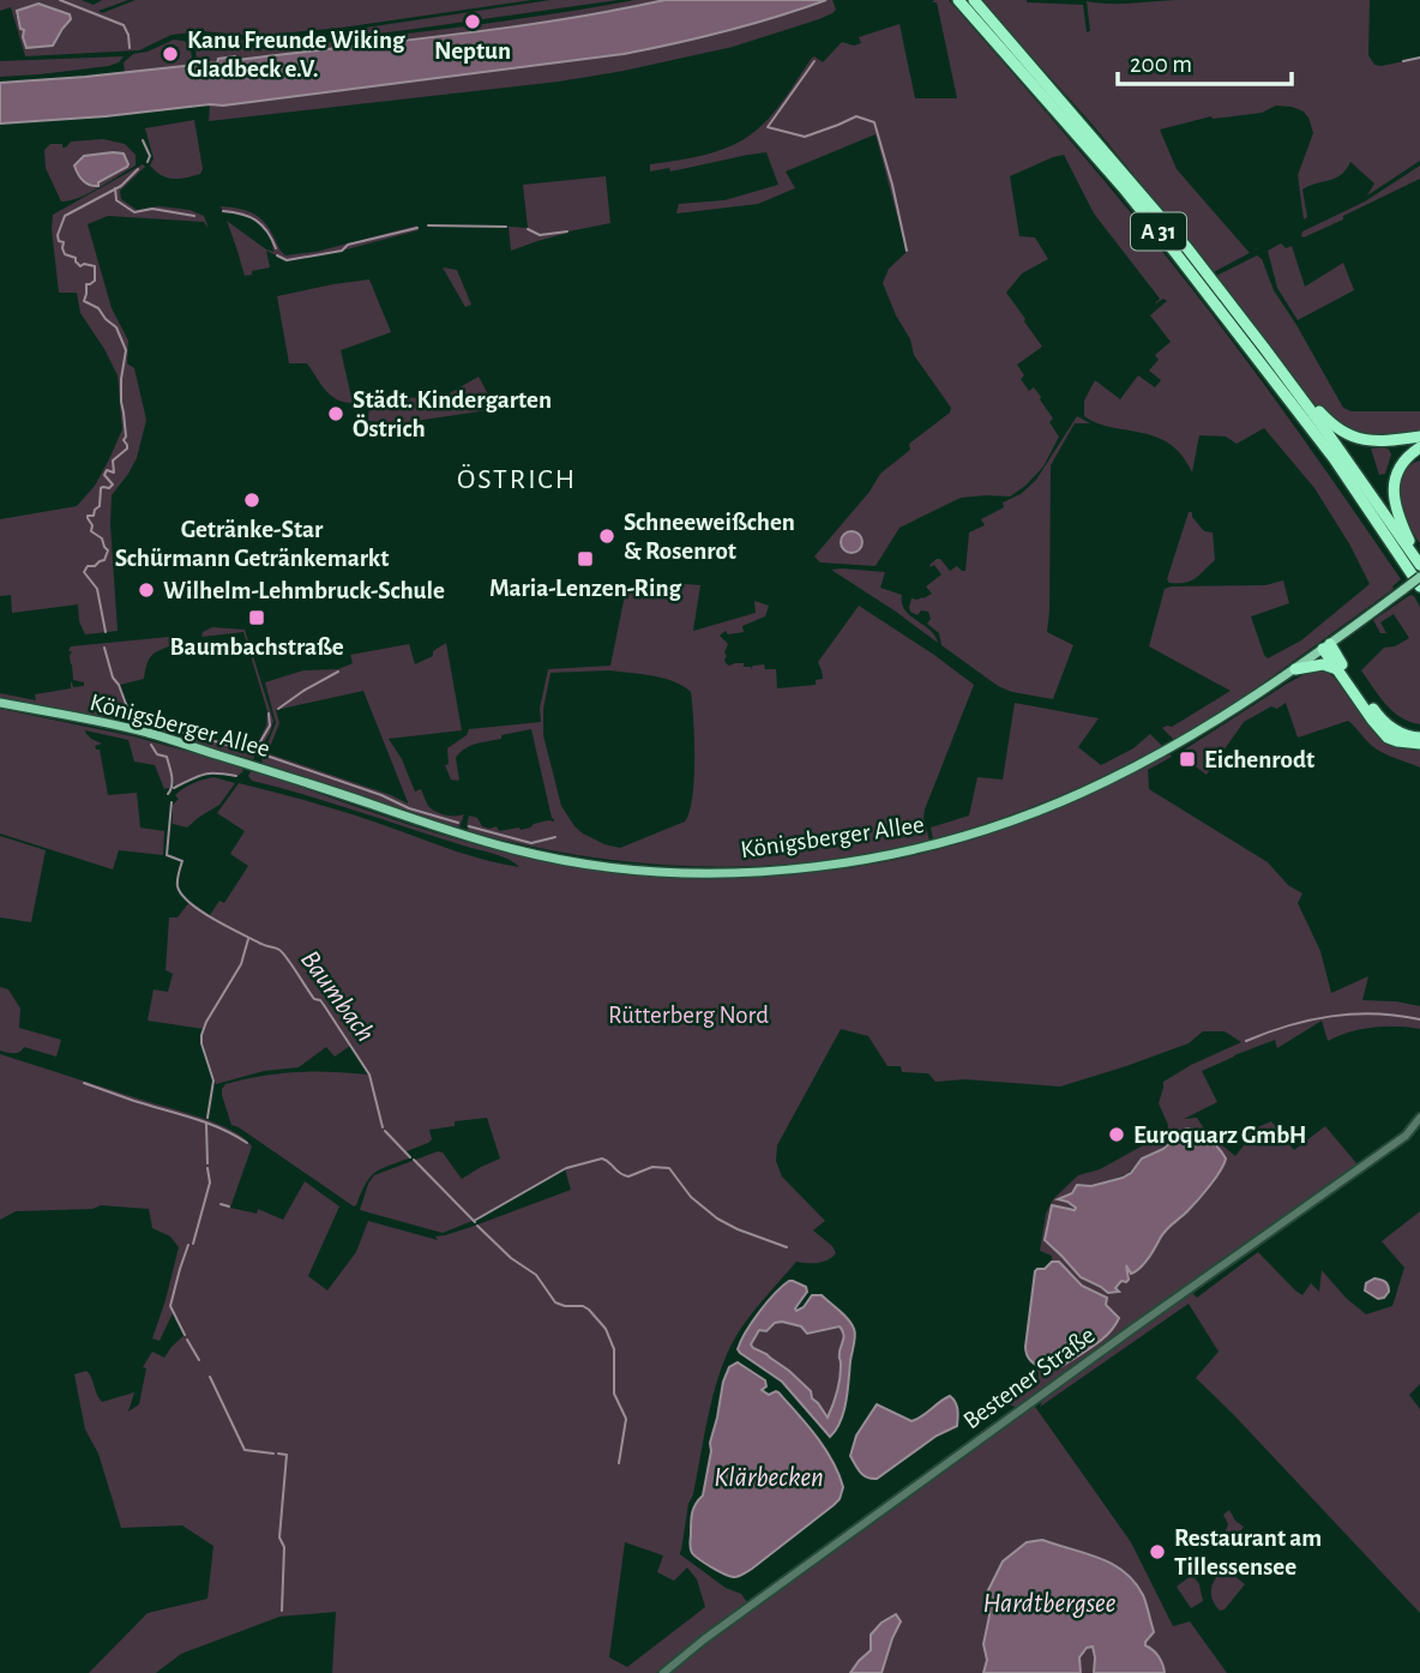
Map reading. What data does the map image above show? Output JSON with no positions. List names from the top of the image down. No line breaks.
{"streets":{"highway":["A 31"],"main road":["Königsberger Allee"],"street":["Bestener Straße"]},"districts":["ÖSTRICH"],"water":["Baumbach","Klärbecken","Hardtbergsee"],"parks":["Rütterberg Nord"],"places":{"other":["Neptun","Kanu Freunde Wiking Gladbeck e.V.","Städt. Kindergarten Östrich","Getränke-Star Schürmann Getränkemarkt","Schneeweißchen & Rosenrot","Wilhelm-Lehmbruck-Schule","Euroquarz GmbH","Restaurant am Tillessensee"],"transit":["Maria-Lenzen-Ring","Baumbachstraße","Eichenrodt"]},"scale_bar":"200 m"}
